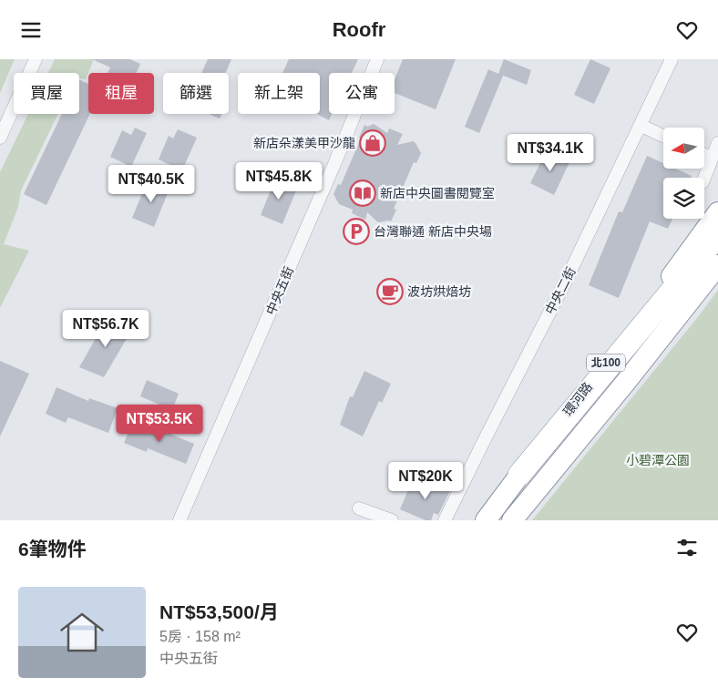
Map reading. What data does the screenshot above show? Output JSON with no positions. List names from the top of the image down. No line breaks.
{"streets":{"highway":["北100","環河路"],"street":["中央五街","中央二街"]},"parks":["小碧潭公園"],"places":{"shop":["新店朵漾美甲沙龍"],"library":["新店中央圖書閱覽室"],"parking":["台灣聯通 新店中央場"],"cafe":["波坊烘焙坊"]},"north":"left","page":{"header":"Roofr","chip":["買屋","租屋","篩選","新上架","公寓"],"price":["NT$34.1K","NT$45.8K","NT$40.5K","NT$56.7K","NT$53.5K","NT$20K"],"heading":"6筆物件","list":[{"name":"NT$53,500/月","note":"5房 · 158 m² · 中央五街"}]}}
